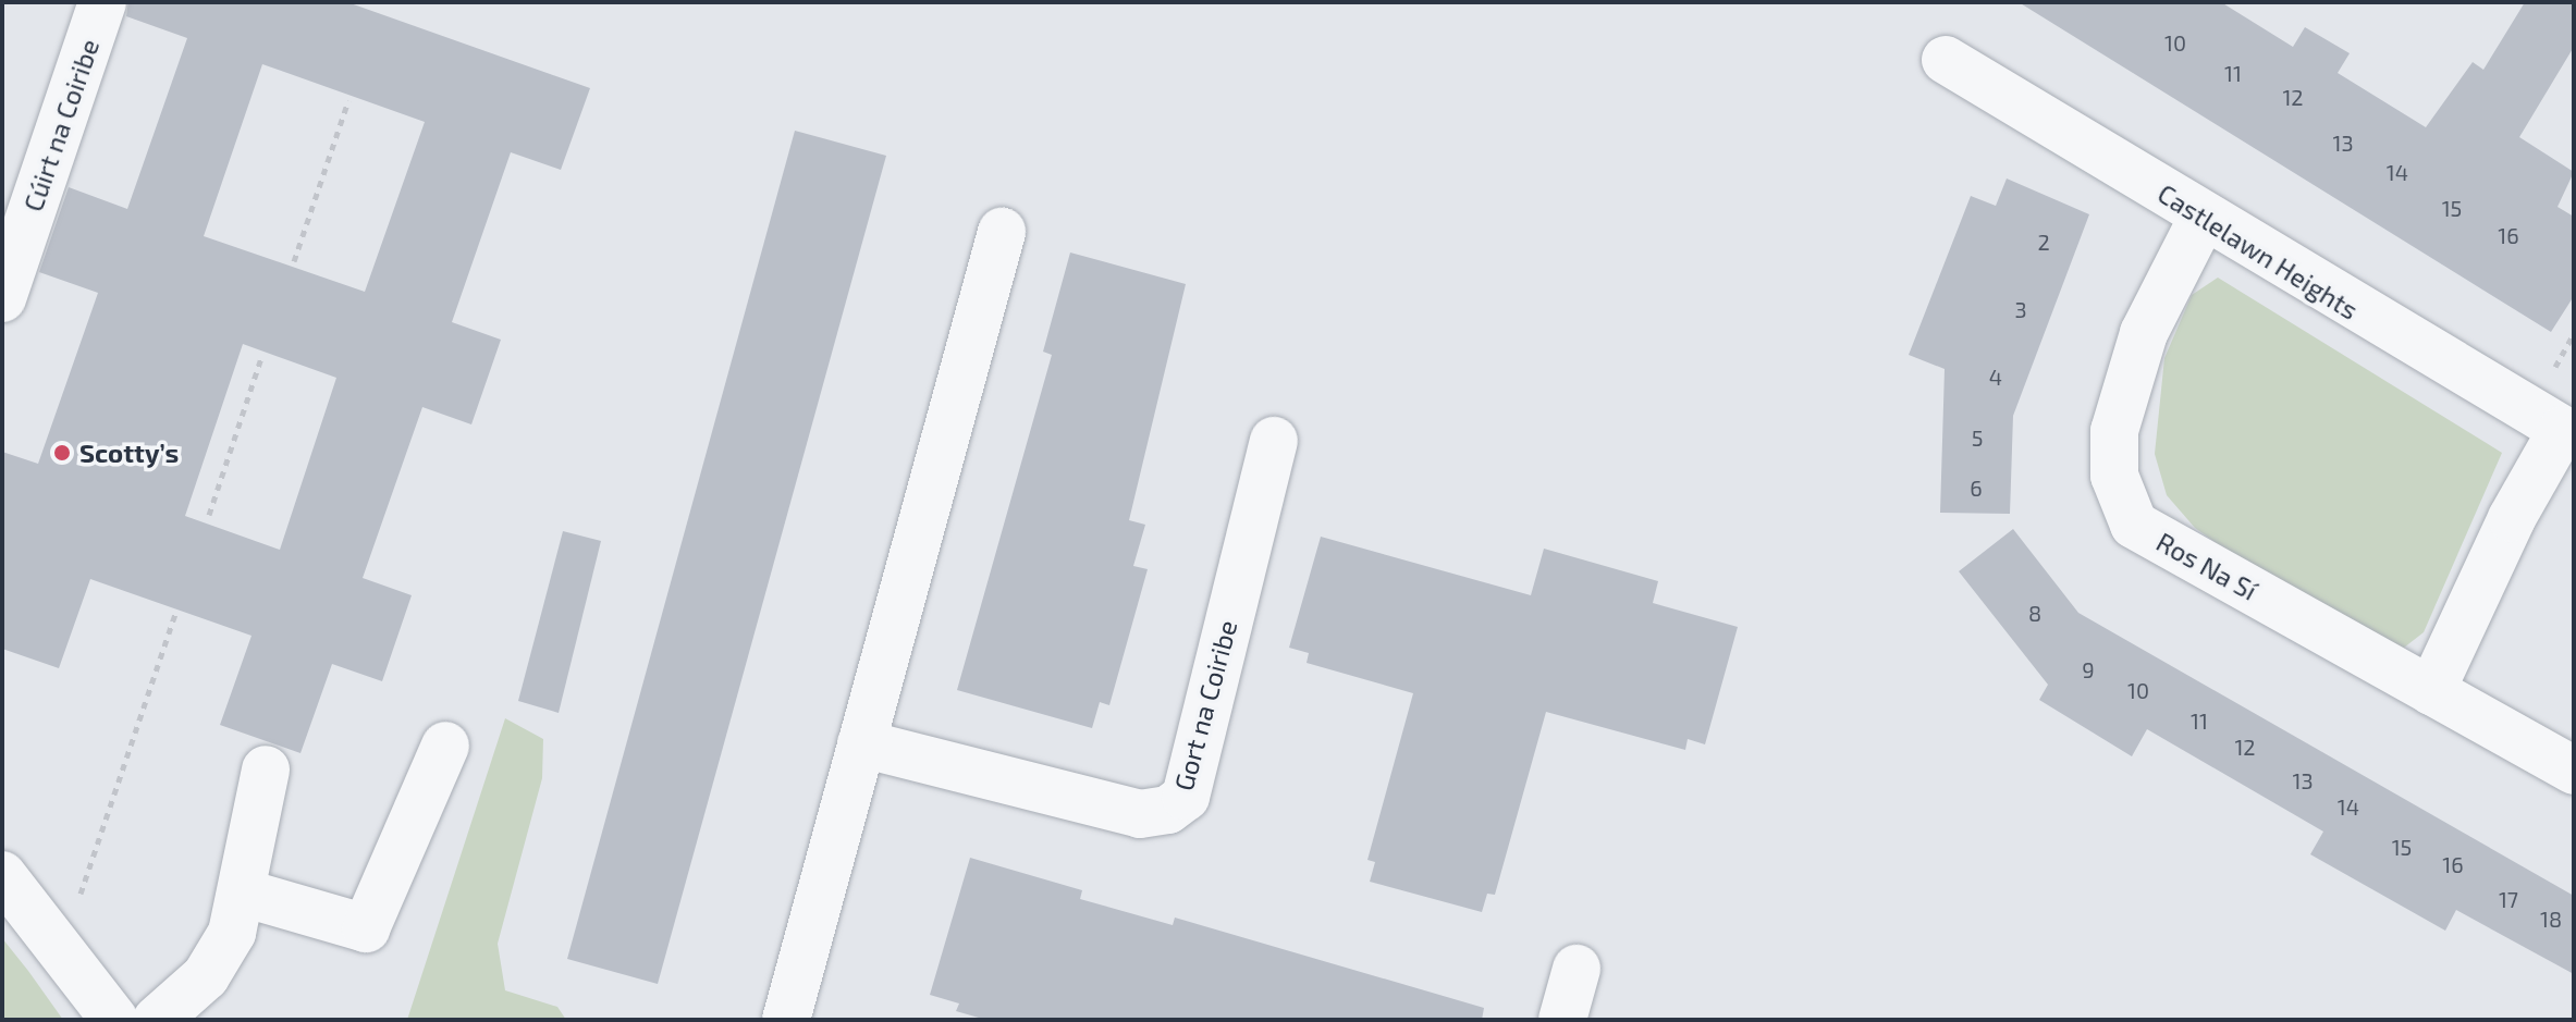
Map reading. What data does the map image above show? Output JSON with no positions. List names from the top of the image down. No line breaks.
{"streets":{"street":["Cúirt na Coiribe","Castlelawn Heights","Ros Na Sí","Gort na Coiribe"]},"crossings":[["Castlelawn Heights","Ros Na Sí"]],"places":["Scotty’s"],"house_numbers":["10","11","12","13","14","15","16","2","3","4","5","6","8","9","10","11","12","13","14","15","16","17","18"]}
